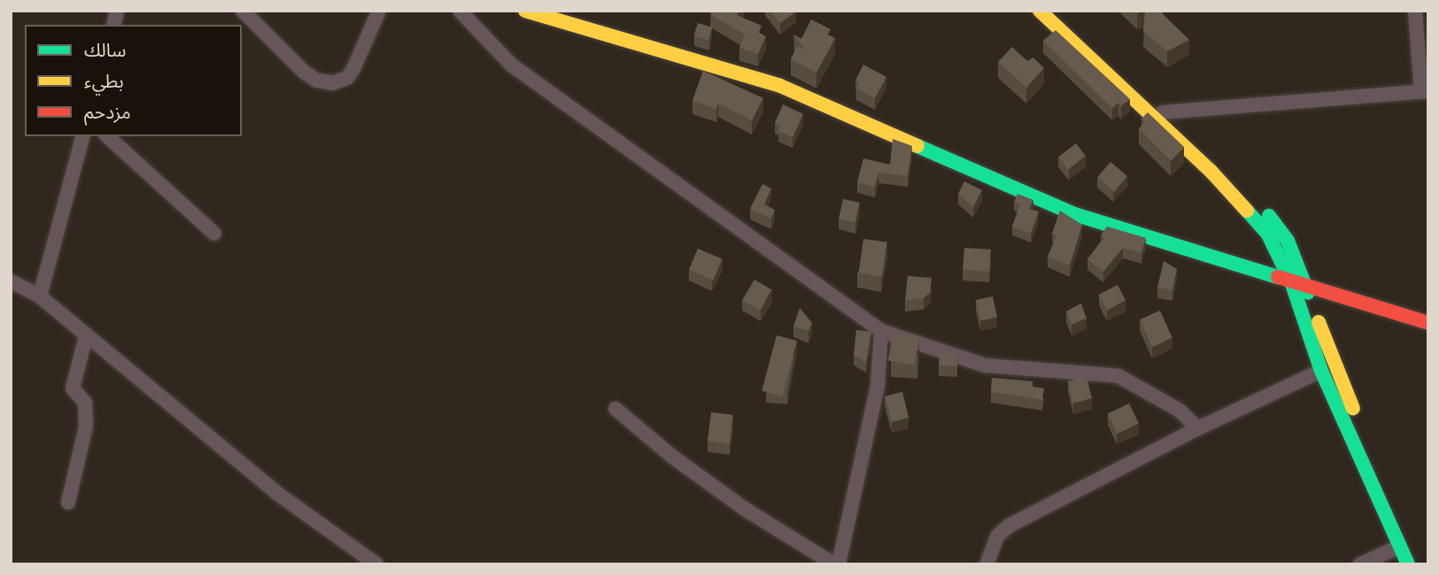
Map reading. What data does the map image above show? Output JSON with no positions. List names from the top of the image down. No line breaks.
{"legend":["سالك","بطيء","مزدحم"]}
